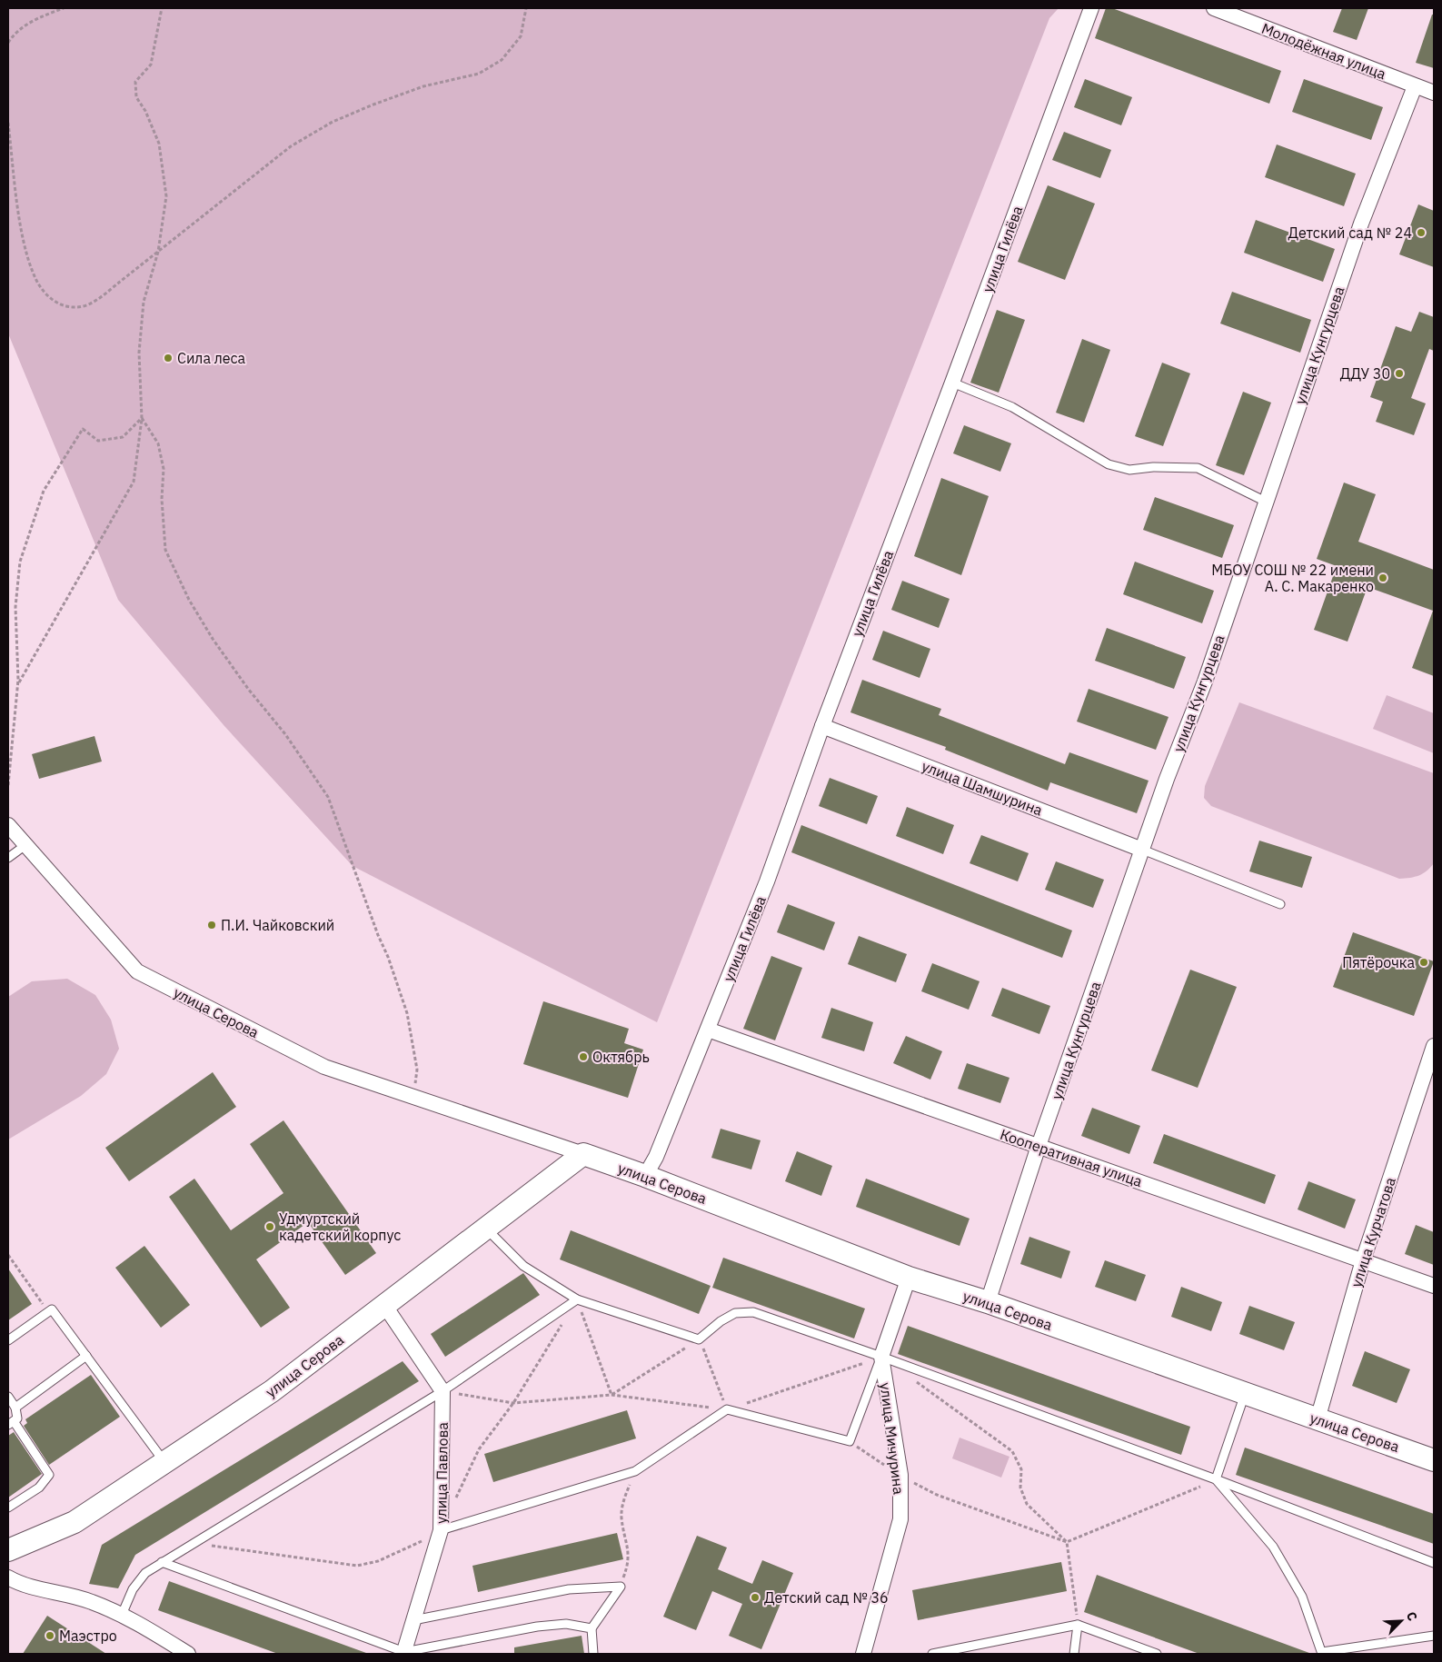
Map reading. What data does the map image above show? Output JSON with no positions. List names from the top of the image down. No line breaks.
{"streets":{"main road":["улица Серова"],"street":["Молодёжная улица","улица Гилёва","улица Кунгурцева","улица Шамшурина","Кооперативная улица","улица Курчатова","улица Мичурина","улица Павлова"]},"crossings":[["Молодёжная улица","улица Кунгурцева"],["улица Гилёва","улица Шамшурина"],["улица Гилёва","улица Серова"],["улица Гилёва","Кооперативная улица"],["улица Кунгурцева","улица Шамшурина"],["улица Кунгурцева","улица Серова"],["улица Кунгурцева","Кооперативная улица"],["улица Серова","улица Курчатова"],["улица Серова","улица Мичурина"],["Кооперативная улица","улица Курчатова"]],"places":["Детский сад № 24","Сила леса","ДДУ 30","МБОУ СОШ № 22 имени А. С. Макаренко","П.И. Чайковский","Пятёрочка","Октябрь","Удмуртский кадетский корпус","Детский сад № 36","Маэстро"],"north":"top right"}
